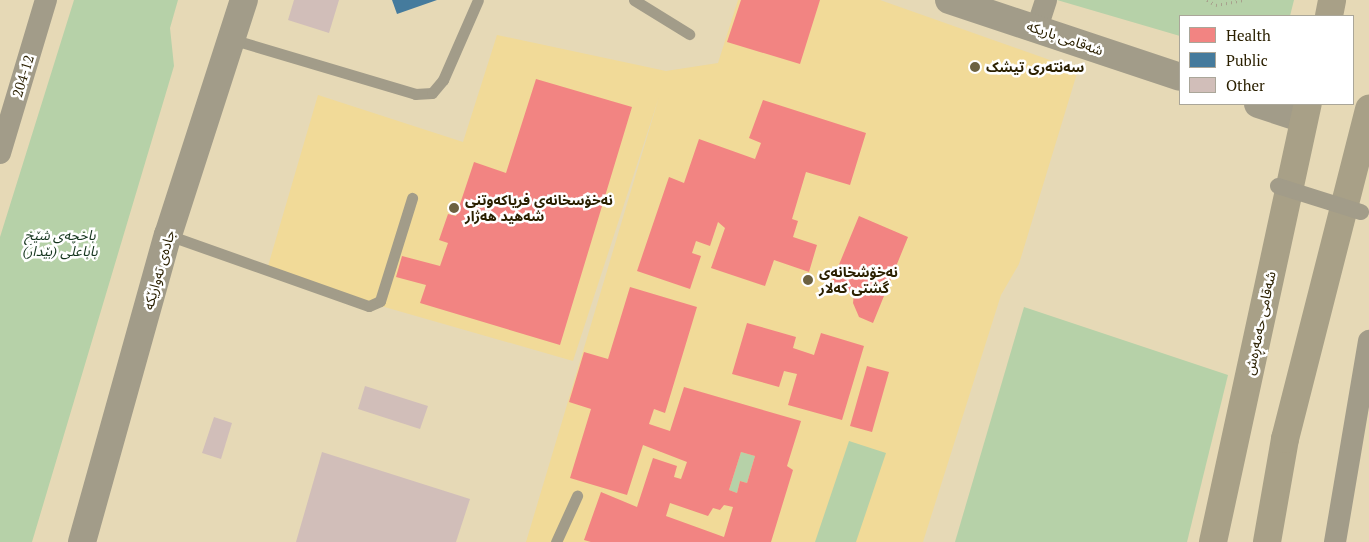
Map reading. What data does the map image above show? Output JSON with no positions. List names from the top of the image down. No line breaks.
{"streets":{"highway":["شەقامی حەمەڕەش"],"street":["شەقامی باریکە","204-12","جادەی تەوارێکە"]},"parks":["باخچەی شێخ باباعلی (بێدار)"],"places":["سەنتەری تیشک","نەخۆسخانەی فریاکەوتنی شەهید هەژار","نەخۆشخانەی گشتی کەلار"],"legend":["Health","Public","Other"]}
